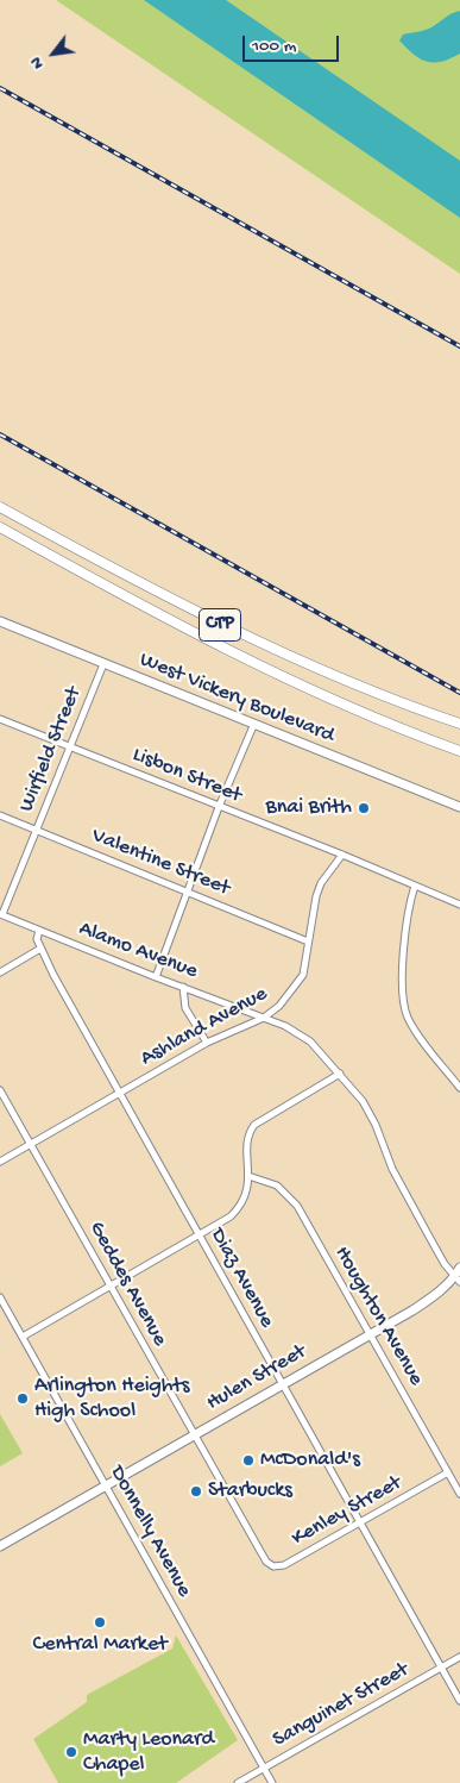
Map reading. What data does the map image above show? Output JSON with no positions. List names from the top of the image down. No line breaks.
{"streets":{"highway":["CTP"],"main road":["West Vickery Boulevard","Hulen Street"],"street":["Wirfield Street","Lisbon Street","Valentine Street","Alamo Avenue","Ashland Avenue","Diaz Avenue","Geddes Avenue","Houghton Avenue","Kenley Street","Donnelly Avenue","Sanguinet Street"]},"crossings":[["West Vickery Boulevard","Wirfield Street"],["Wirfield Street","Lisbon Street"],["Wirfield Street","Valentine Street"],["Wirfield Street","Alamo Avenue"],["Lisbon Street","Ashland Avenue"],["Valentine Street","Ashland Avenue"],["Alamo Avenue","Ashland Avenue"],["Alamo Avenue","Diaz Avenue"],["Alamo Avenue","Hulen Street"],["Ashland Avenue","Diaz Avenue"],["Ashland Avenue","Geddes Avenue"],["Diaz Avenue","Hulen Street"],["Diaz Avenue","Kenley Street"],["Diaz Avenue","Sanguinet Street"],["Geddes Avenue","Hulen Street"],["Geddes Avenue","Kenley Street"],["Houghton Avenue","Hulen Street"],["Houghton Avenue","Kenley Street"],["Hulen Street","Donnelly Avenue"],["Donnelly Avenue","Sanguinet Street"]],"places":["Bnai Brith","Arlington Heights High School","McDonald's","Starbucks","Central Market","Marty Leonard Chapel"],"scale_bar":"100 m","north":"bottom left"}
